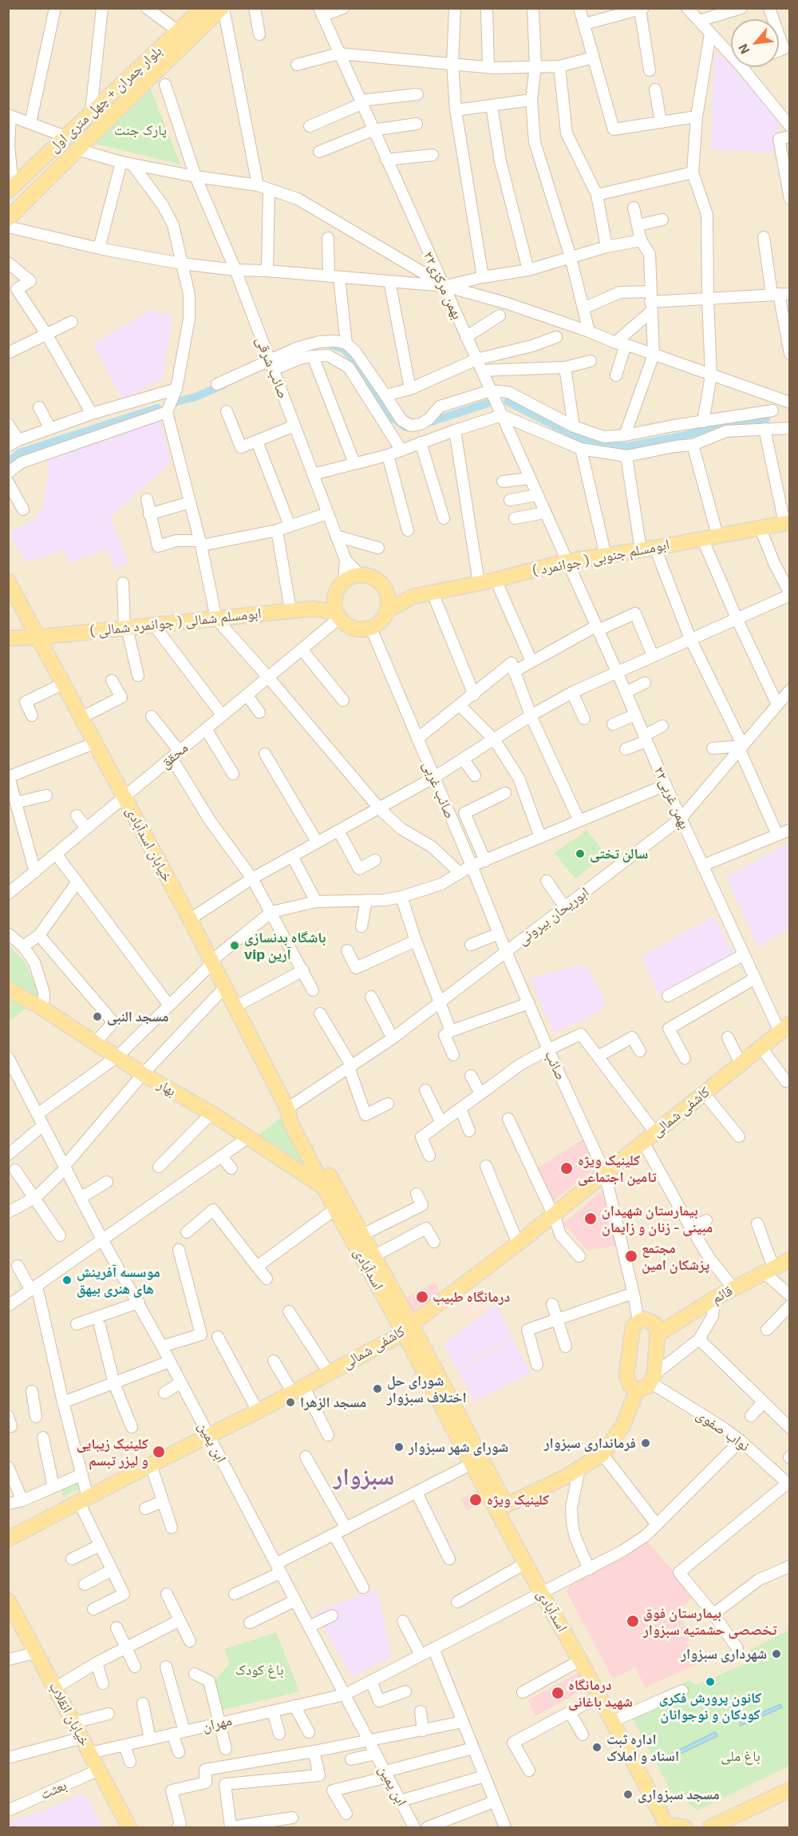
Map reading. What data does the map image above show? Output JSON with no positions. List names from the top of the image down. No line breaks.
{"streets":{"main road":["بلوار چمران + چهل متری اول","ابومسلم جنوبی ( جوانمرد )","ابومسلم شمالی ( جوانمرد شمالی )","خیابان اسدآبادی","بهار","کاشفی شمالی","اسدآبادی","قائم","خیابان انقلاب"],"street":["۲۲بهمن مرکزی","صائب شرقی","محقق","صائب غربی","۲۲بهمن غربی","ابوریحان بیرونی","صائب","نواب صفوی","ابن یمین","مهران","بعثت"]},"crossings":[["۲۲بهمن مرکزی","ابومسلم جنوبی ( جوانمرد )"],["۲۲بهمن مرکزی","۲۲بهمن غربی"],["ابومسلم جنوبی ( جوانمرد )","محقق"],["ابومسلم جنوبی ( جوانمرد )","صائب غربی"],["ابومسلم جنوبی ( جوانمرد )","۲۲بهمن غربی"],["ابومسلم شمالی ( جوانمرد شمالی )","خیابان اسدآبادی"],["محقق","صائب غربی"],["محقق","خیابان اسدآبادی"],["صائب غربی","ابوریحان بیرونی"],["صائب غربی","صائب"],["۲۲بهمن غربی","ابوریحان بیرونی"],["۲۲بهمن غربی","کاشفی شمالی"],["خیابان اسدآبادی","ابوریحان بیرونی"],["خیابان اسدآبادی","اسدآبادی"],["ابوریحان بیرونی","صائب"],["ابوریحان بیرونی","اسدآبادی"],["صائب","کاشفی شمالی"],["بهار","اسدآبادی"],["کاشفی شمالی","اسدآبادی"],["کاشفی شمالی","ابن یمین"],["اسدآبادی","مهران"],["نواب صفوی","مهران"],["ابن یمین","مهران"],["خیابان انقلاب","مهران"],["خیابان انقلاب","بعثت"]],"districts":["سبزوار"],"parks":["پارک جنت","باغ کودک","باغ ملی"],"places":["سالن تختی","باشگاه بدنسازی vip آرین","مسجد النبی","کلینیک ویژه تامین اجتماعی","بیمارستان شهیدان مبینی - زنان و زایمان","مجتمع پزشکان امین","موسسه آفرینش های هنری بیهق","درمانگاه طبیب","شورای حل اختلاف سبزوار","مسجد الزهرا","فرمانداری سبزوار","شورای شهر سبزوار","کلینیک زیبایی و لیزر تبسم","کلینیک ویژه","بیمارستان فوق تخصصی حشمتیه سبزوار","شهرداری سبزوار","کانون پرورش فکری کودکان و نوجوانان","درمانگاه شهید باغانی","اداره ثبت اسناد و املاک","مسجد سبزواری"],"north":"bottom left"}
